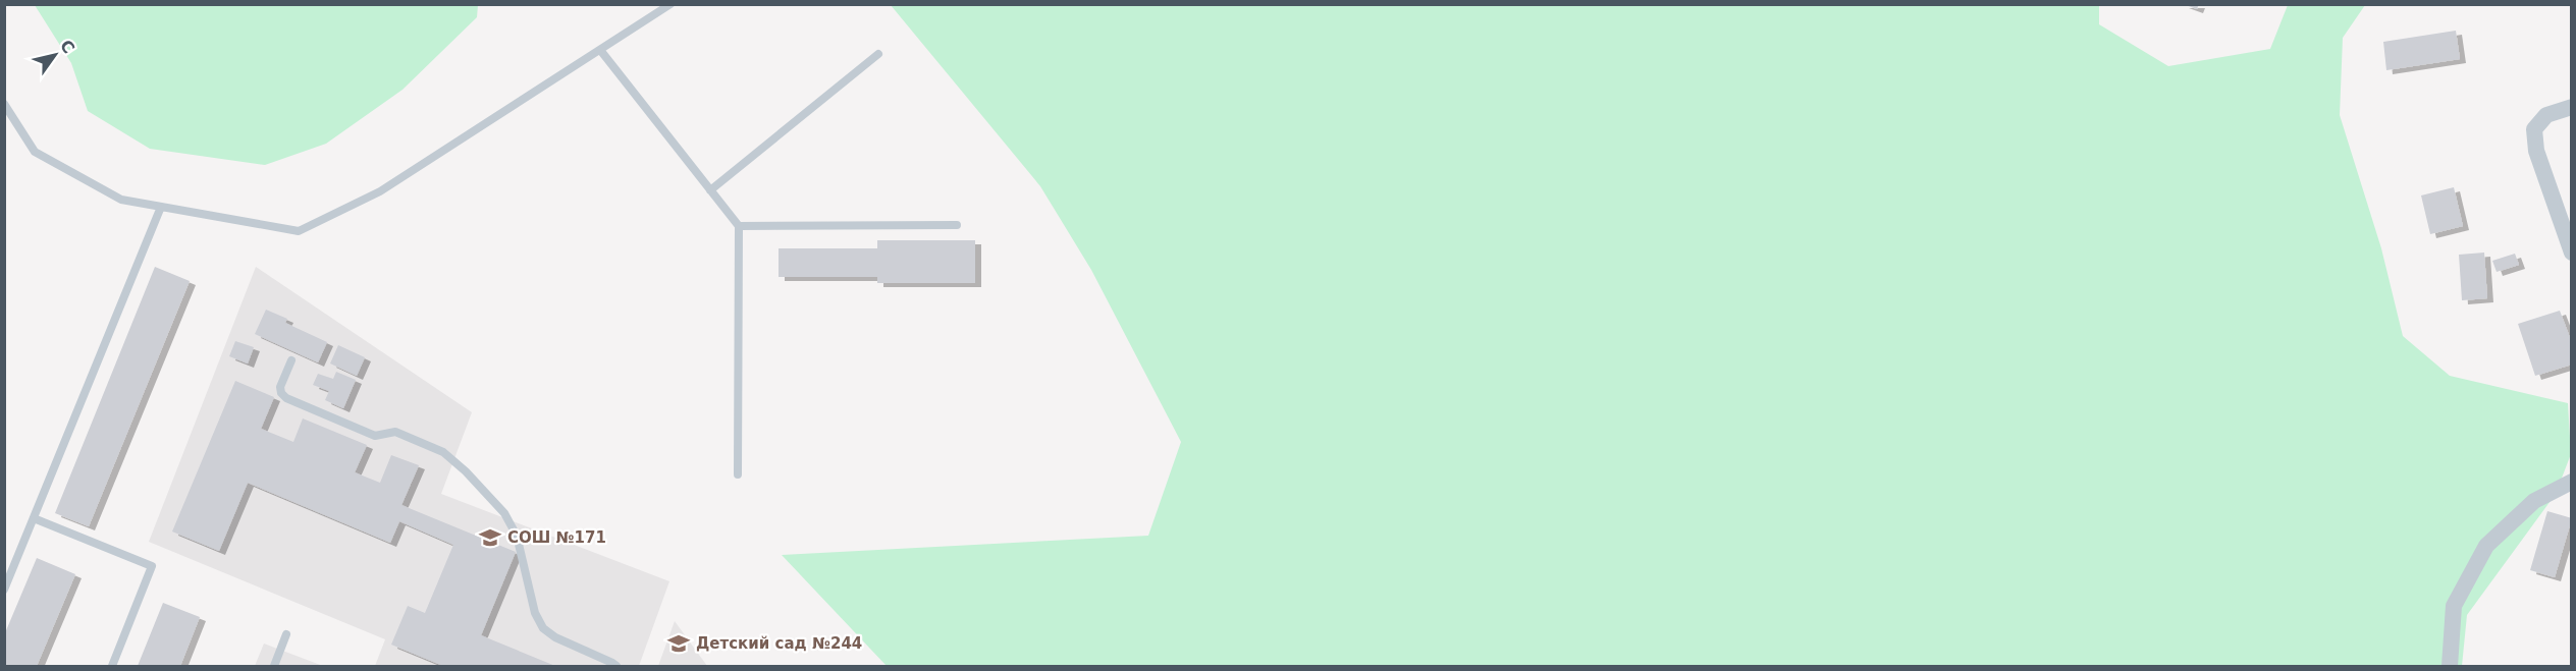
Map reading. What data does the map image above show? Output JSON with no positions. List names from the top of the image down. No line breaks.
{"places":{"school or university":["СОШ №171","Детский сад №244"]},"north":"top right"}
